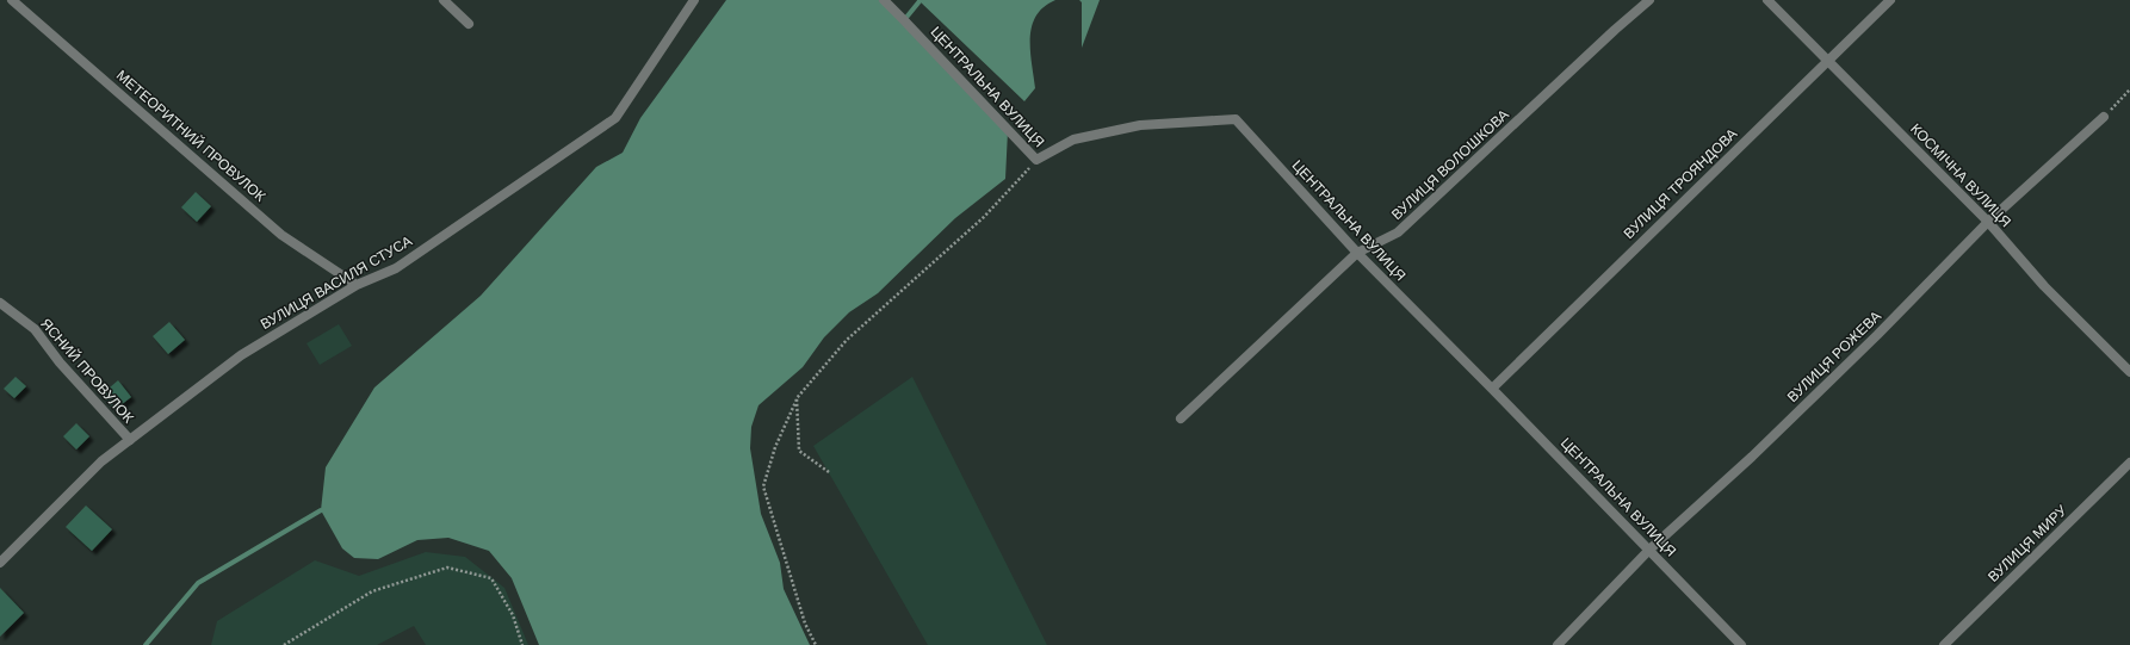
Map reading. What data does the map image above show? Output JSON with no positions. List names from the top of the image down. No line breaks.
{"streets":{"street":["ЦЕНТРАЛЬНА ВУЛИЦЯ","МЕТЕОРИТНИЙ ПРОВУЛОК","ВУЛИЦЯ ВОЛОШКОВА","КОСМІЧНА ВУЛИЦЯ","ВУЛИЦЯ ТРОЯНДОВА","ВУЛИЦЯ ВАСИЛЯ СТУСА","ВУЛИЦЯ РОЖЕВА","ЯСНИЙ ПРОВУЛОК","ВУЛИЦЯ МИРУ"]},"crossings":[["ЦЕНТРАЛЬНА ВУЛИЦЯ","ВУЛИЦЯ ВОЛОШКОВА"],["ЦЕНТРАЛЬНА ВУЛИЦЯ","ВУЛИЦЯ ТРОЯНДОВА"],["ЦЕНТРАЛЬНА ВУЛИЦЯ","ВУЛИЦЯ РОЖЕВА"],["МЕТЕОРИТНИЙ ПРОВУЛОК","ВУЛИЦЯ ВАСИЛЯ СТУСА"],["КОСМІЧНА ВУЛИЦЯ","ВУЛИЦЯ ТРОЯНДОВА"],["КОСМІЧНА ВУЛИЦЯ","ВУЛИЦЯ РОЖЕВА"],["ВУЛИЦЯ ВАСИЛЯ СТУСА","ЯСНИЙ ПРОВУЛОК"]]}
